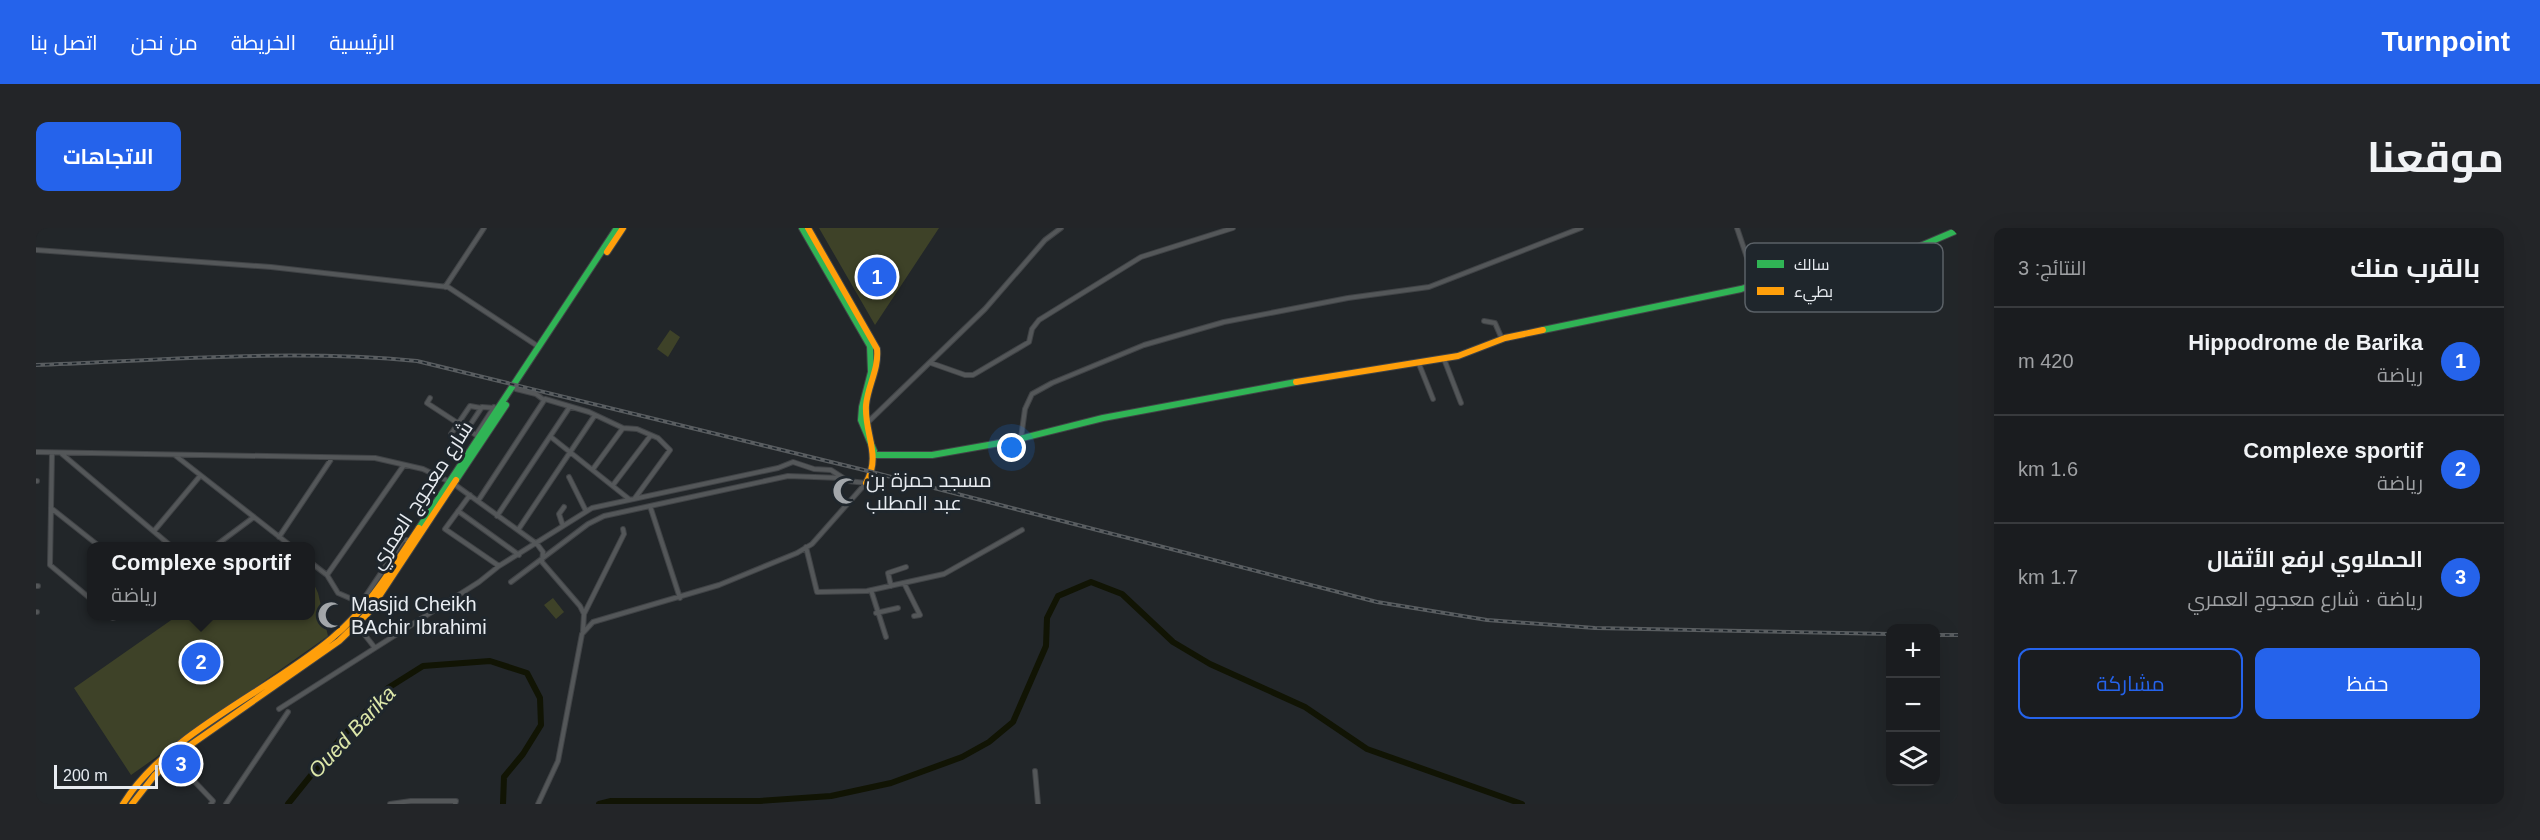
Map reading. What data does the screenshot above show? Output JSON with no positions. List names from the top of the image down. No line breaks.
{"streets":{"street":["شارع معجوج العمري"]},"water":["Oued Barika"],"places":{"mosque":["مسجد حمزة بن عبد المطلب","Masjid Cheikh BAchir Ibrahimi"]},"legend":["سالك","بطيء"],"scale_bar":"200 m","page":{"header":"Turnpoint","nav":["الرئيسية","الخريطة","من نحن","اتصل بنا"],"title":"موقعنا","buttons":["الاتجاهات",["حفظ","مشاركة"]],"heading":["بالقرب منك","النتائج: 3"],"pins":["1","2","3"],"list":[{"mark":"1","name":"Hippodrome de Barika","note":"رياضة","value":"420 m"},{"mark":"2","name":"Complexe sportif","note":"رياضة","value":"1.6 km"},{"mark":"3","name":"الحملاوي لرفع الأثقال","note":"رياضة · شارع معجوج العمري","value":"1.7 km"}],"popup":["Complexe sportif","رياضة"],"map_buttons":["+","−"],"scale":"200 m"}}
